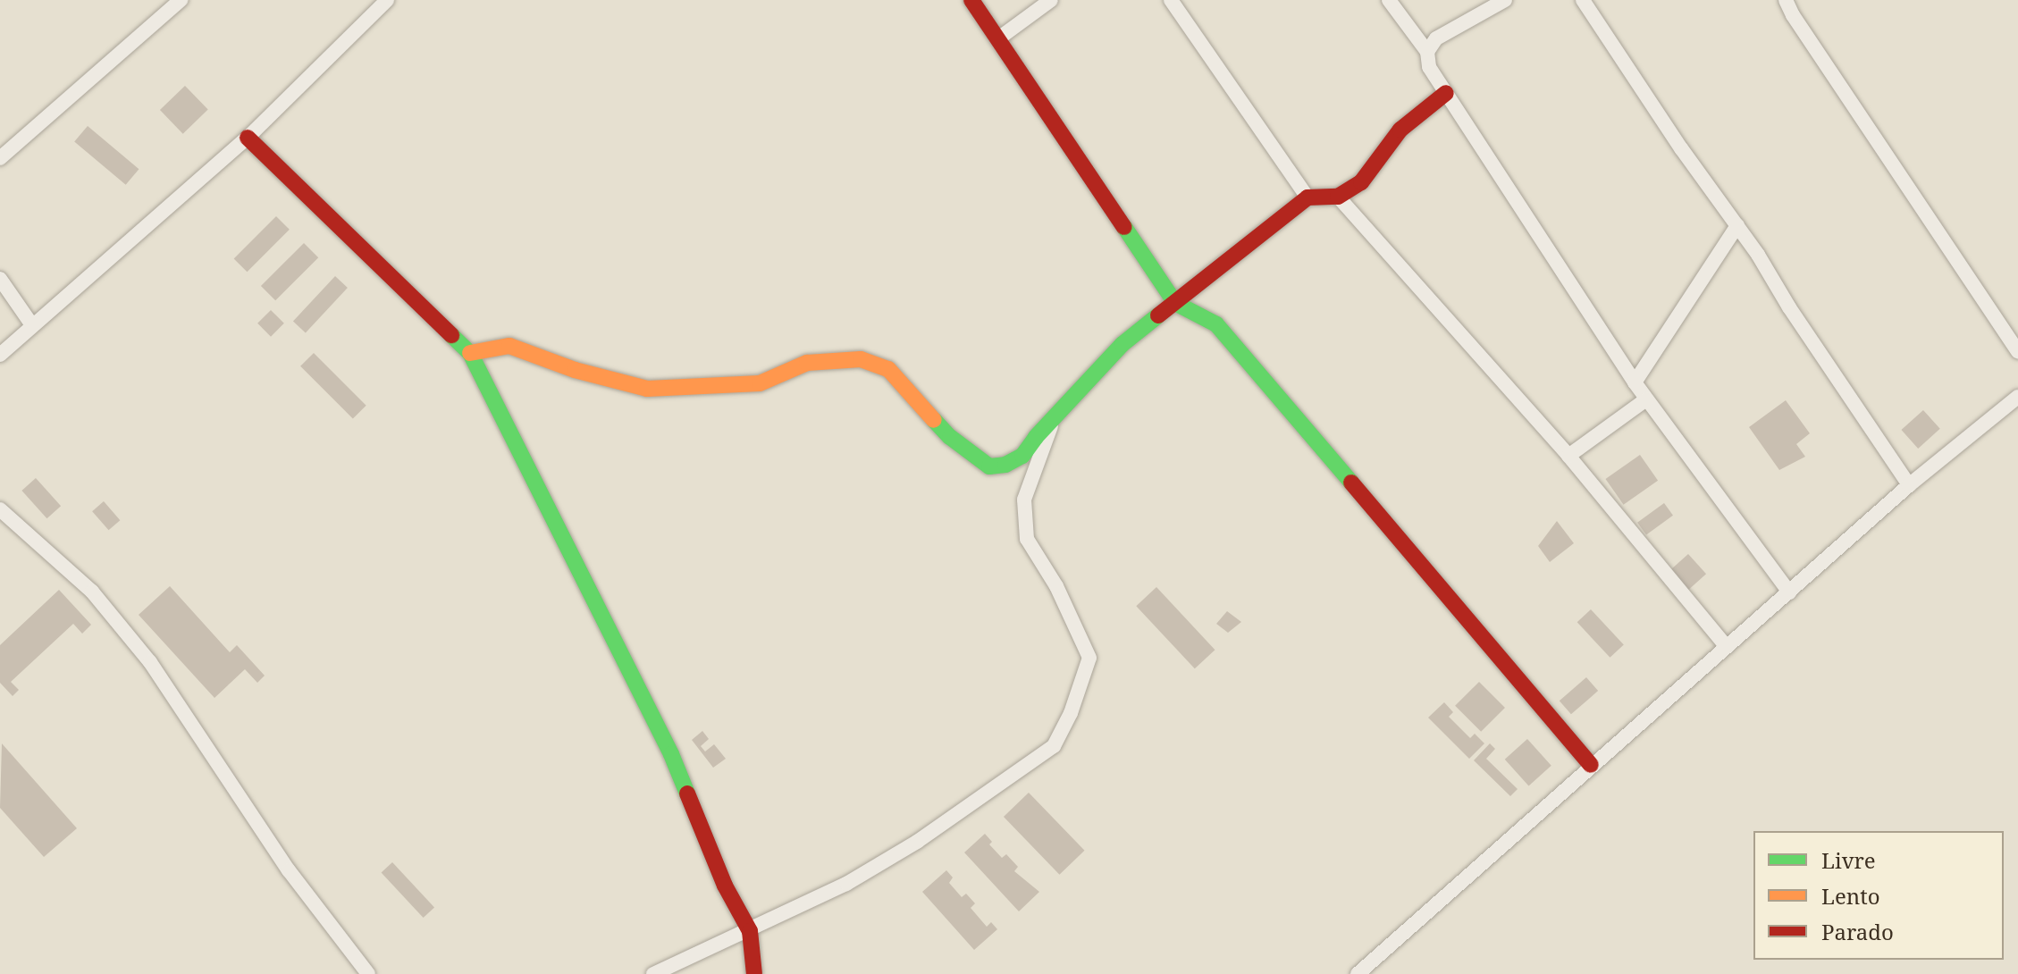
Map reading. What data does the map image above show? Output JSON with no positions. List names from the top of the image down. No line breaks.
{"legend":["Livre","Lento","Parado"]}
